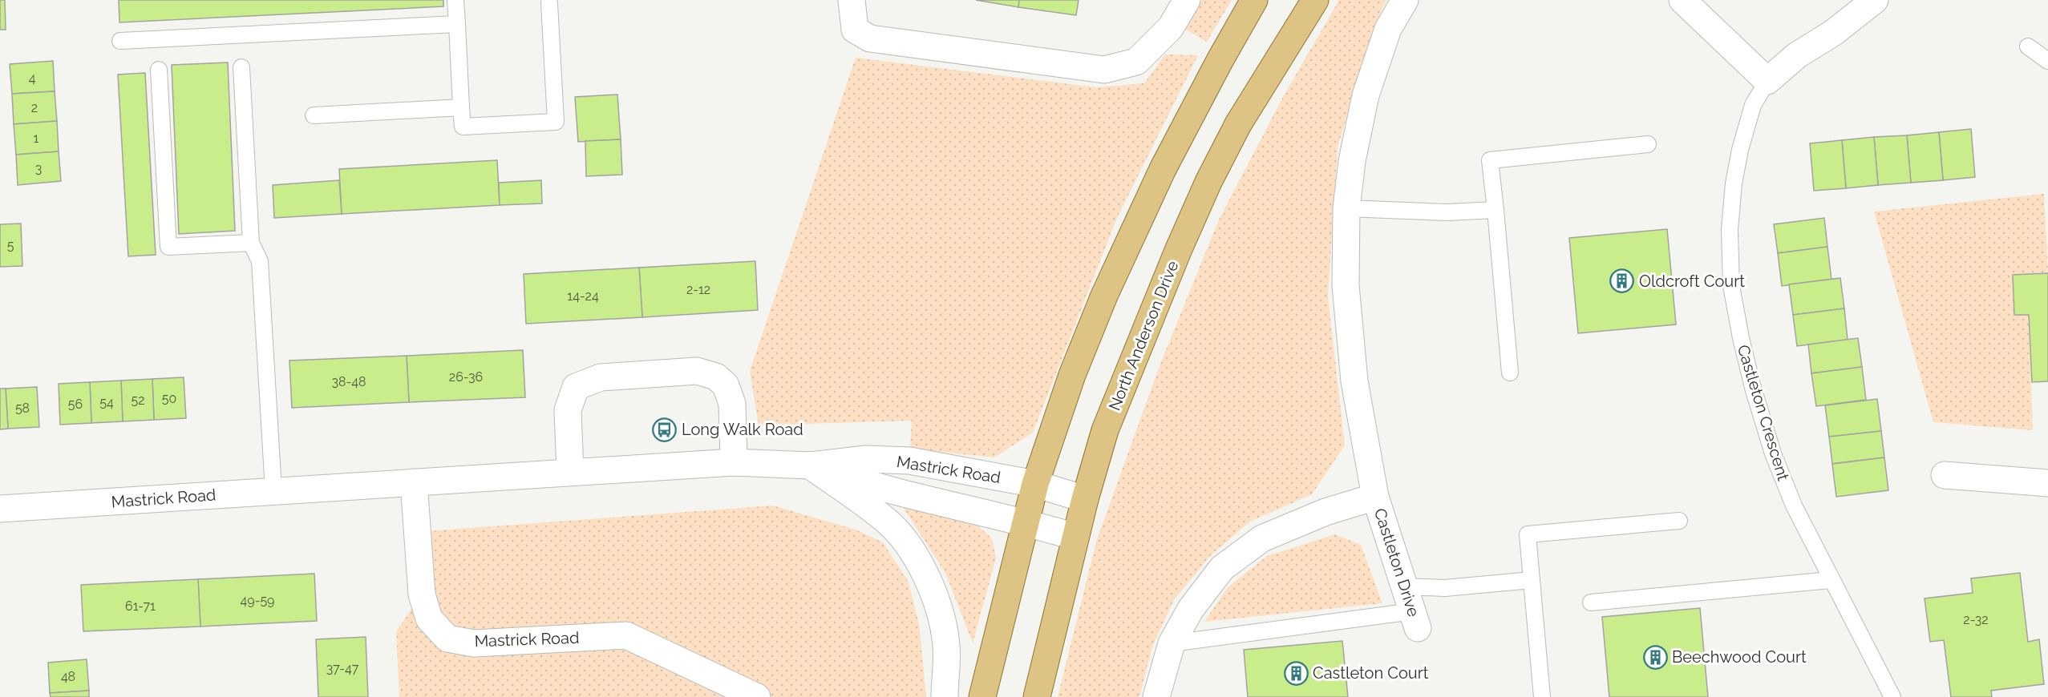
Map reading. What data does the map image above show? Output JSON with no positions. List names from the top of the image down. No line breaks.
{"streets":{"main road":["North Anderson Drive"],"street":["Mastrick Road","Castleton Drive"],"lane":["Castleton Crescent"]},"crossings":[["North Anderson Drive","Mastrick Road"]],"places":{"building":["Oldcroft Court","Beechwood Court","Castleton Court"],"bus stop":["Long Walk Road"]},"house_numbers":["4","2","1","3","5","2-12","14-24","26-36","38-48","50","52","54","56","58","49-59","61-71","2-32","37-47","48"]}
